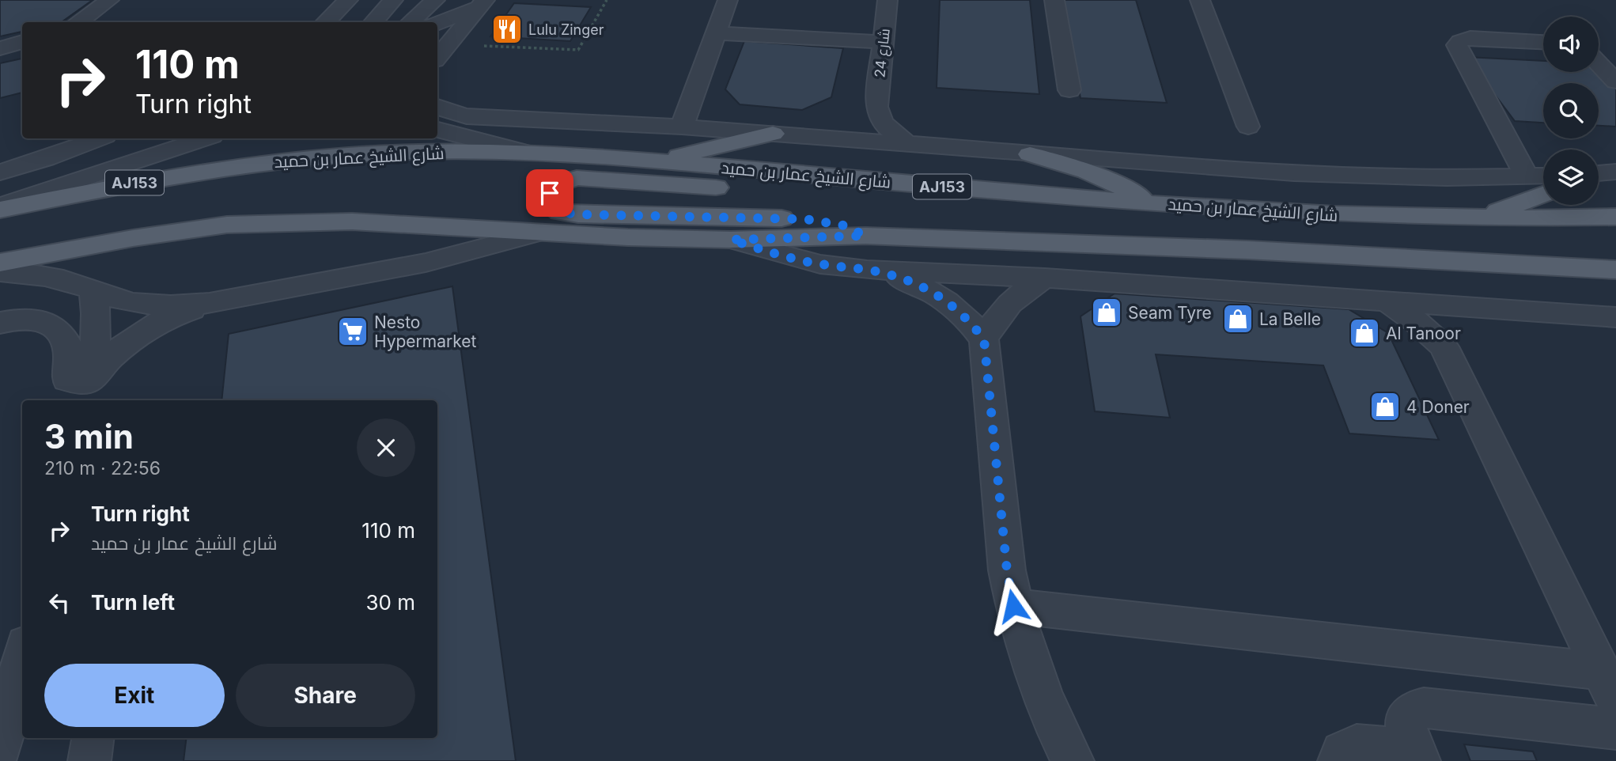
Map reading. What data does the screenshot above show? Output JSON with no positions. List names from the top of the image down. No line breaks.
{"streets":{"main road":["شارع الشيخ عمار بن حميد","AJ153"],"street":["شارع 24"]},"places":{"restaurant":["Lulu Zinger"],"shop":["Seam Tyre","La Belle","Al Tanoor","4 Doner"],"supermarket":["Nesto Hypermarket"]},"page":{"turn":["110 m","Turn right"],"heading":["3 min","210 m · 22:56"],"list":[{"name":"Turn right","note":"شارع الشيخ عمار بن حميد","value":"110 m"},{"name":"Turn left","value":"30 m"}],"buttons":["Exit","Share"]}}
